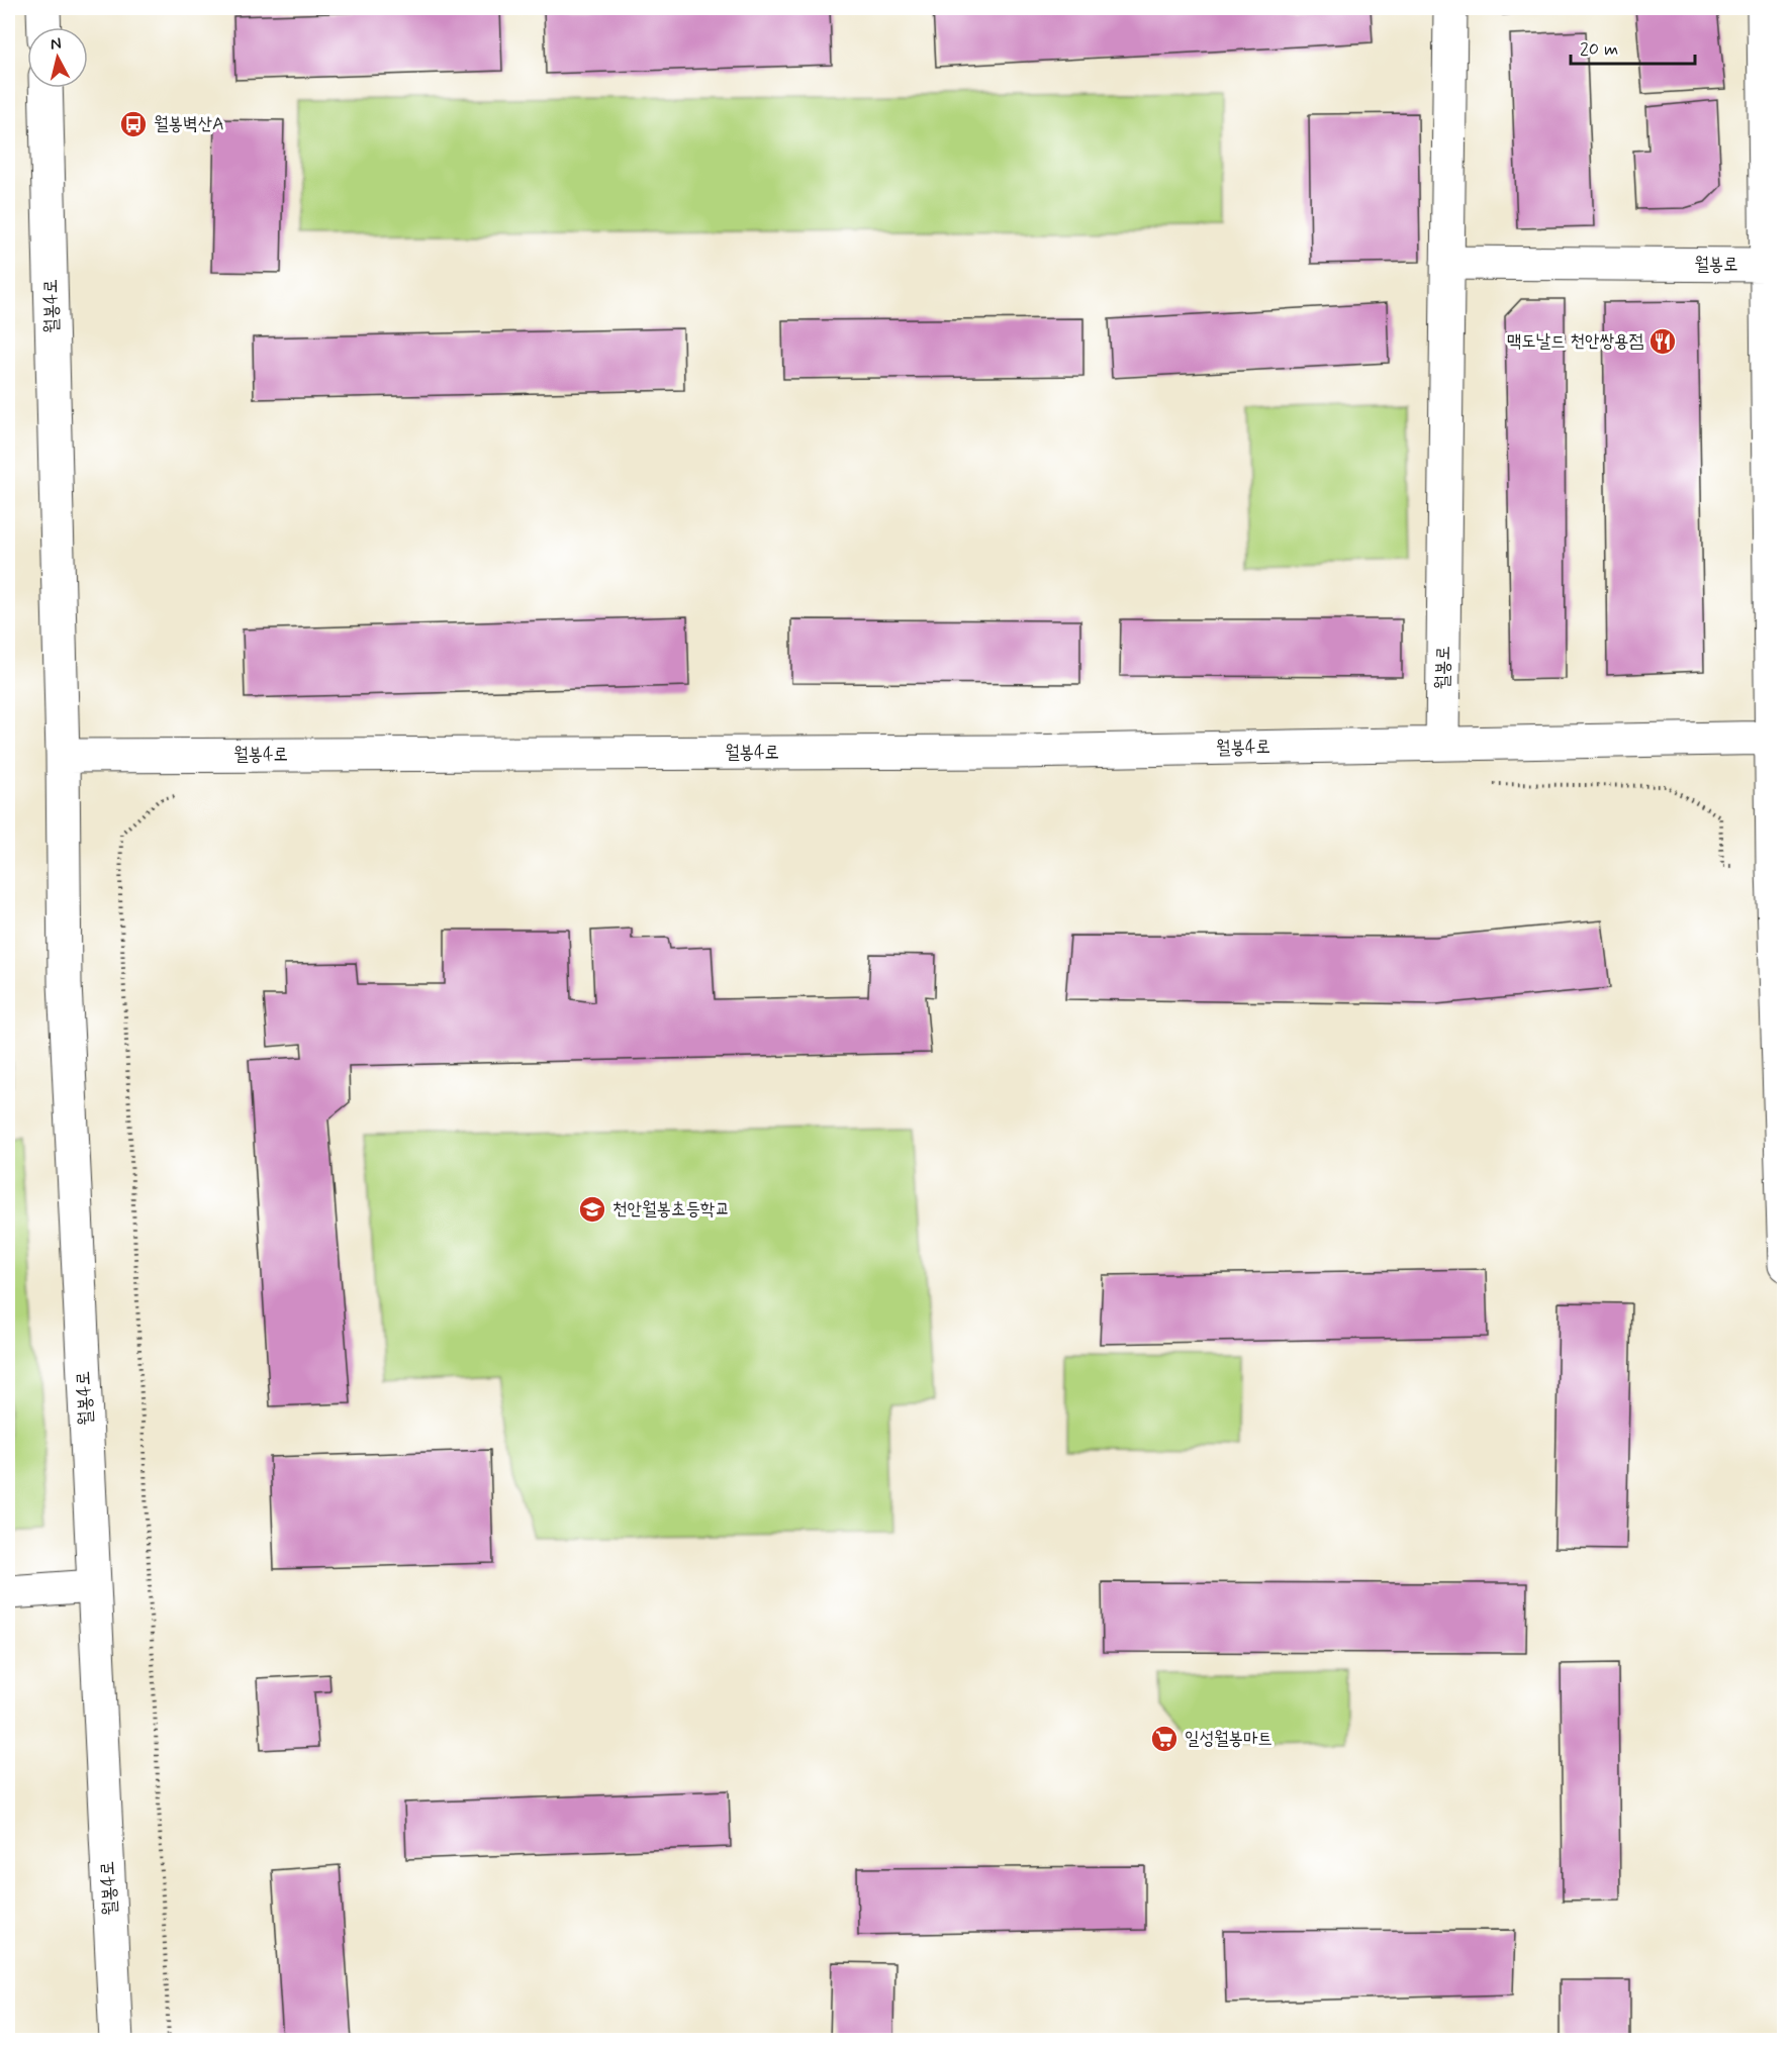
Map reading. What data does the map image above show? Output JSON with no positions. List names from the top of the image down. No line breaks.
{"streets":{"street":["월봉로","월봉4로"]},"crossings":[["월봉로","월봉4로"]],"places":{"bus stop":["월봉벽산A"],"restaurant":["맥도날드 천안쌍용점"],"school or university":["천안월봉초등학교"],"supermarket":["일성월봉마트"]},"scale_bar":"20 m","north":"top"}
